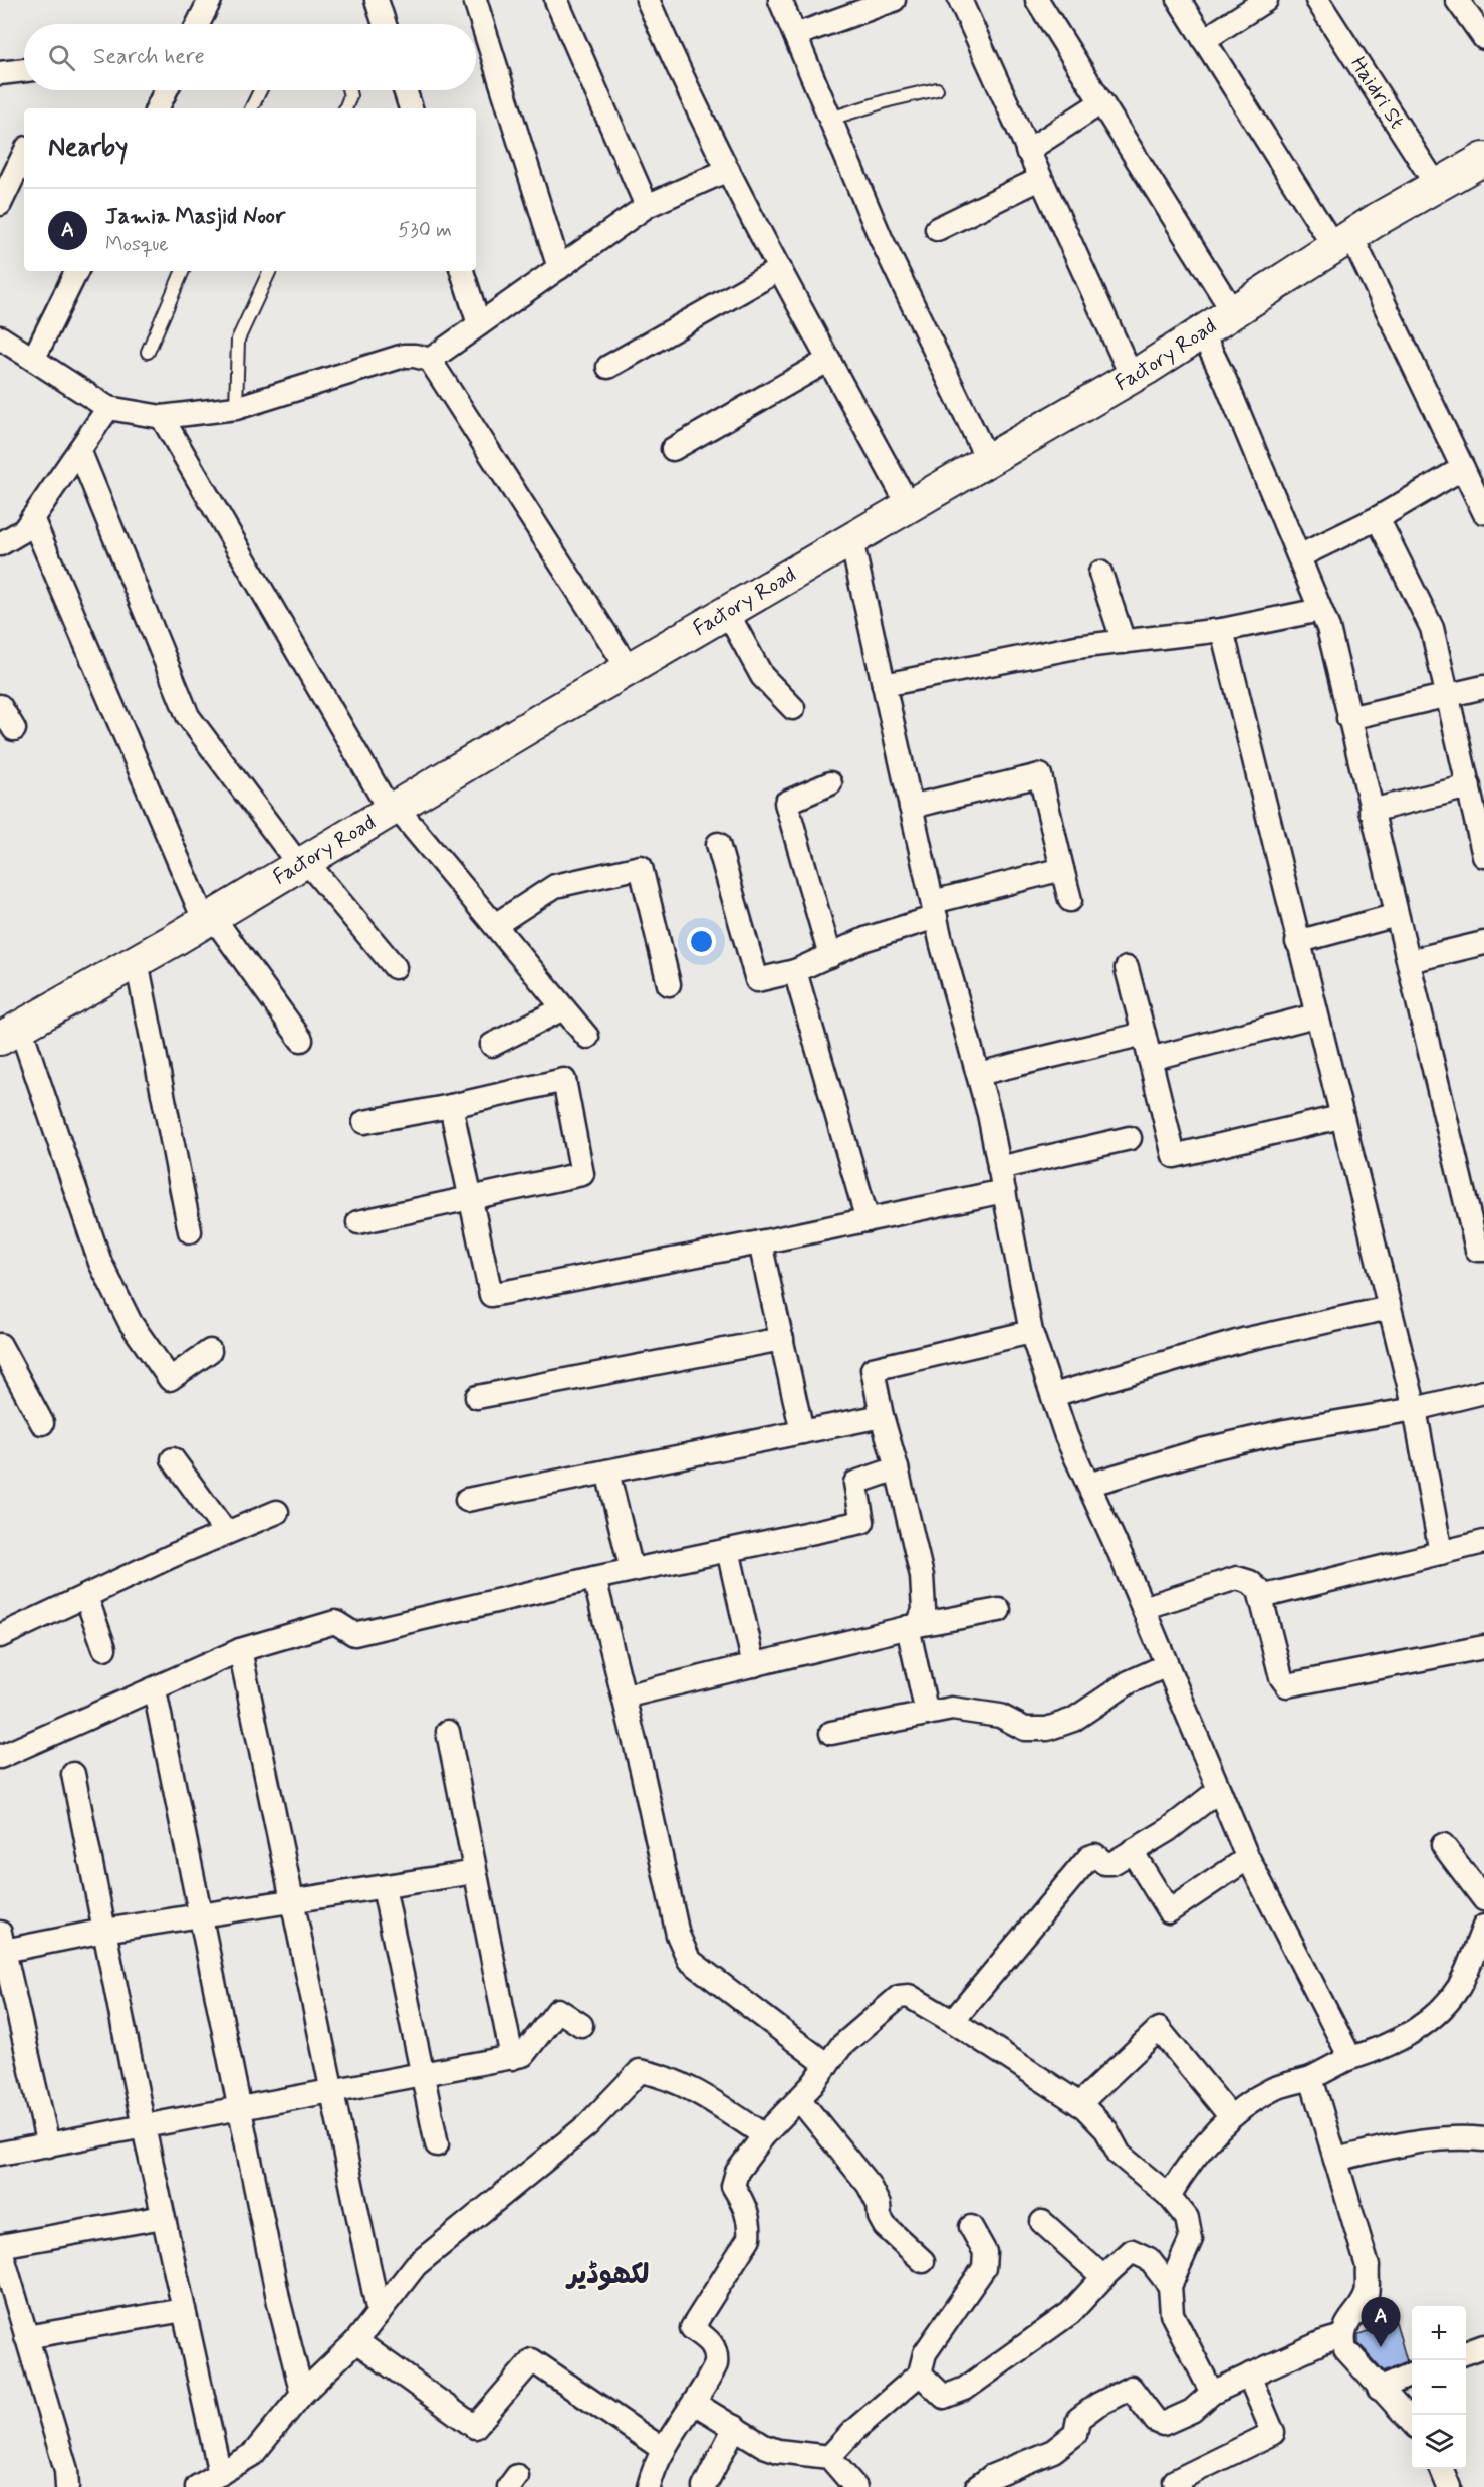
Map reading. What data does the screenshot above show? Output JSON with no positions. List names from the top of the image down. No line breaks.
{"streets":{"main road":["Factory Road"],"street":["Haidri St"]},"crossings":[["Haidri St","Factory Road"]],"districts":["لکھوڈیر"],"page":{"search":"Search here","heading":"Nearby","list":[{"mark":"A","name":"Jamia Masjid Noor","note":"Mosque","value":"530 m"}],"pins":"A","map_buttons":["+","−"]}}
